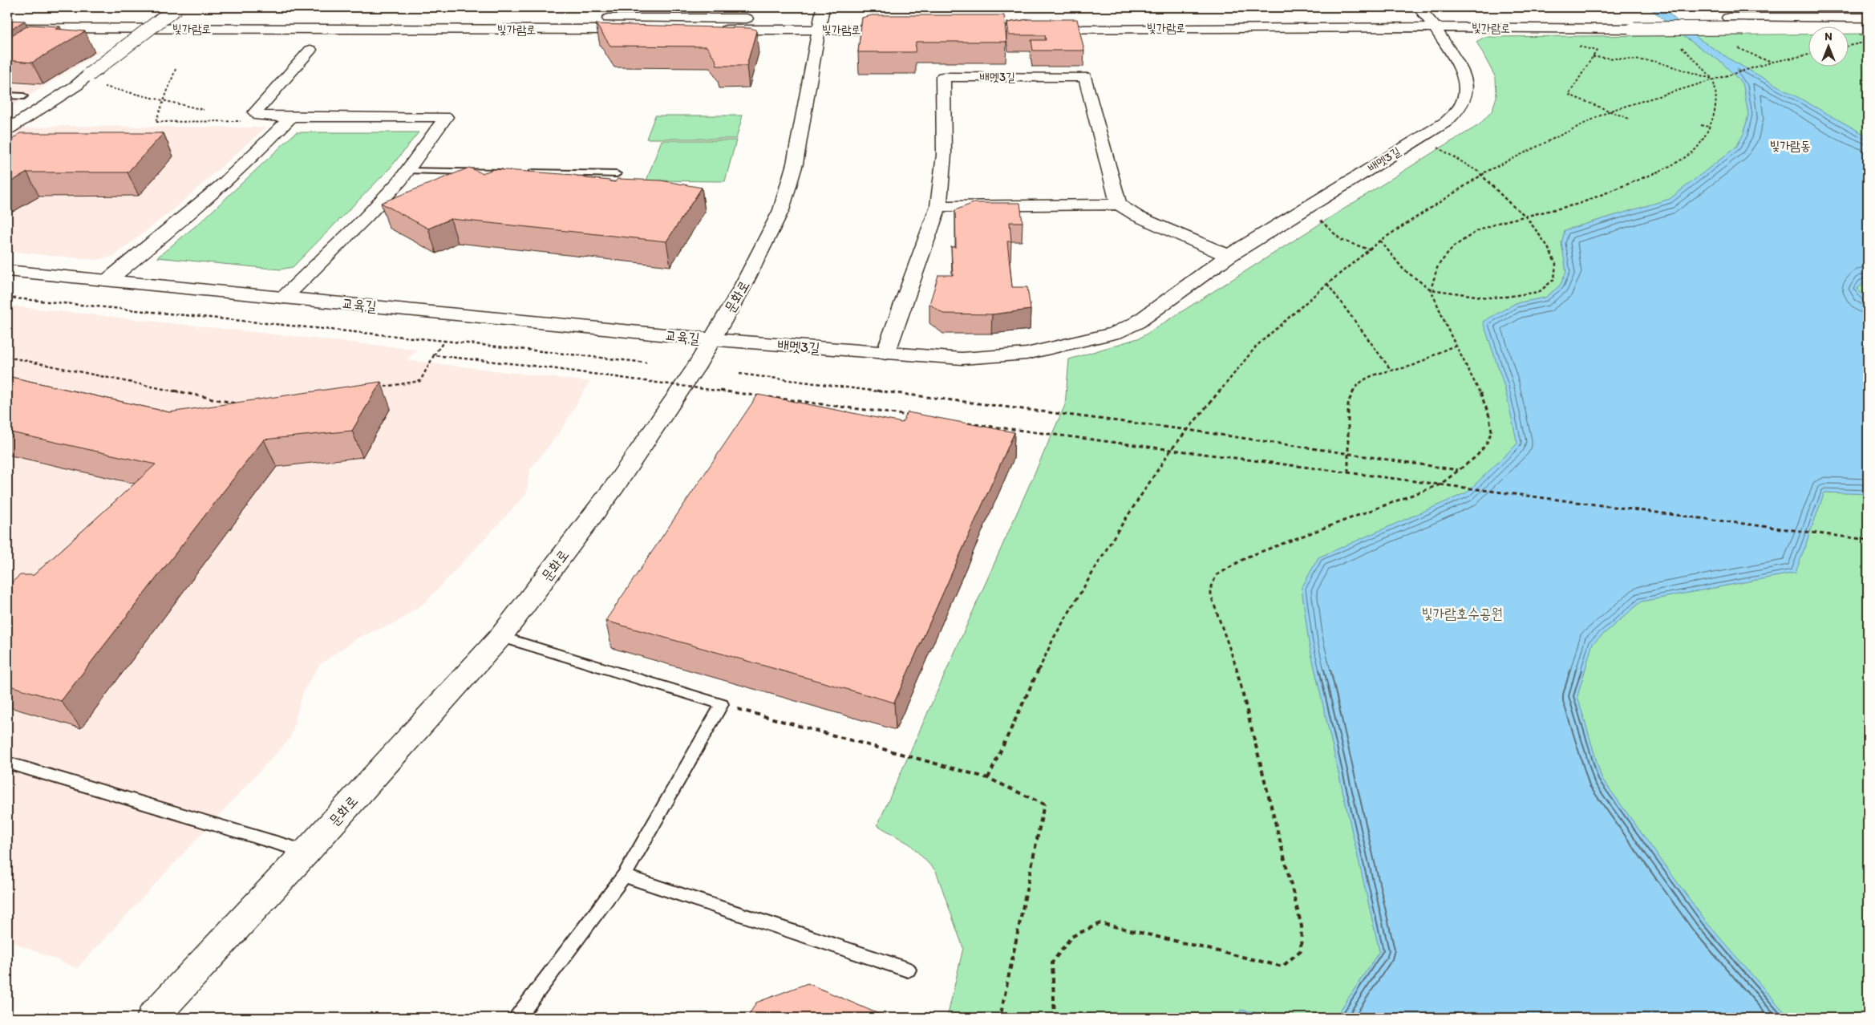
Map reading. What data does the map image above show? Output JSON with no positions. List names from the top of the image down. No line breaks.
{"streets":{"street":["빛가람로","배멧3길","문화로","교육길"]},"crossings":[["빛가람로","배멧3길"],["빛가람로","문화로"],["배멧3길","문화로"],["배멧3길","교육길"],["문화로","교육길"]],"districts":["빛가람동"],"parks":["빛가람호수공원"],"north":"top"}
